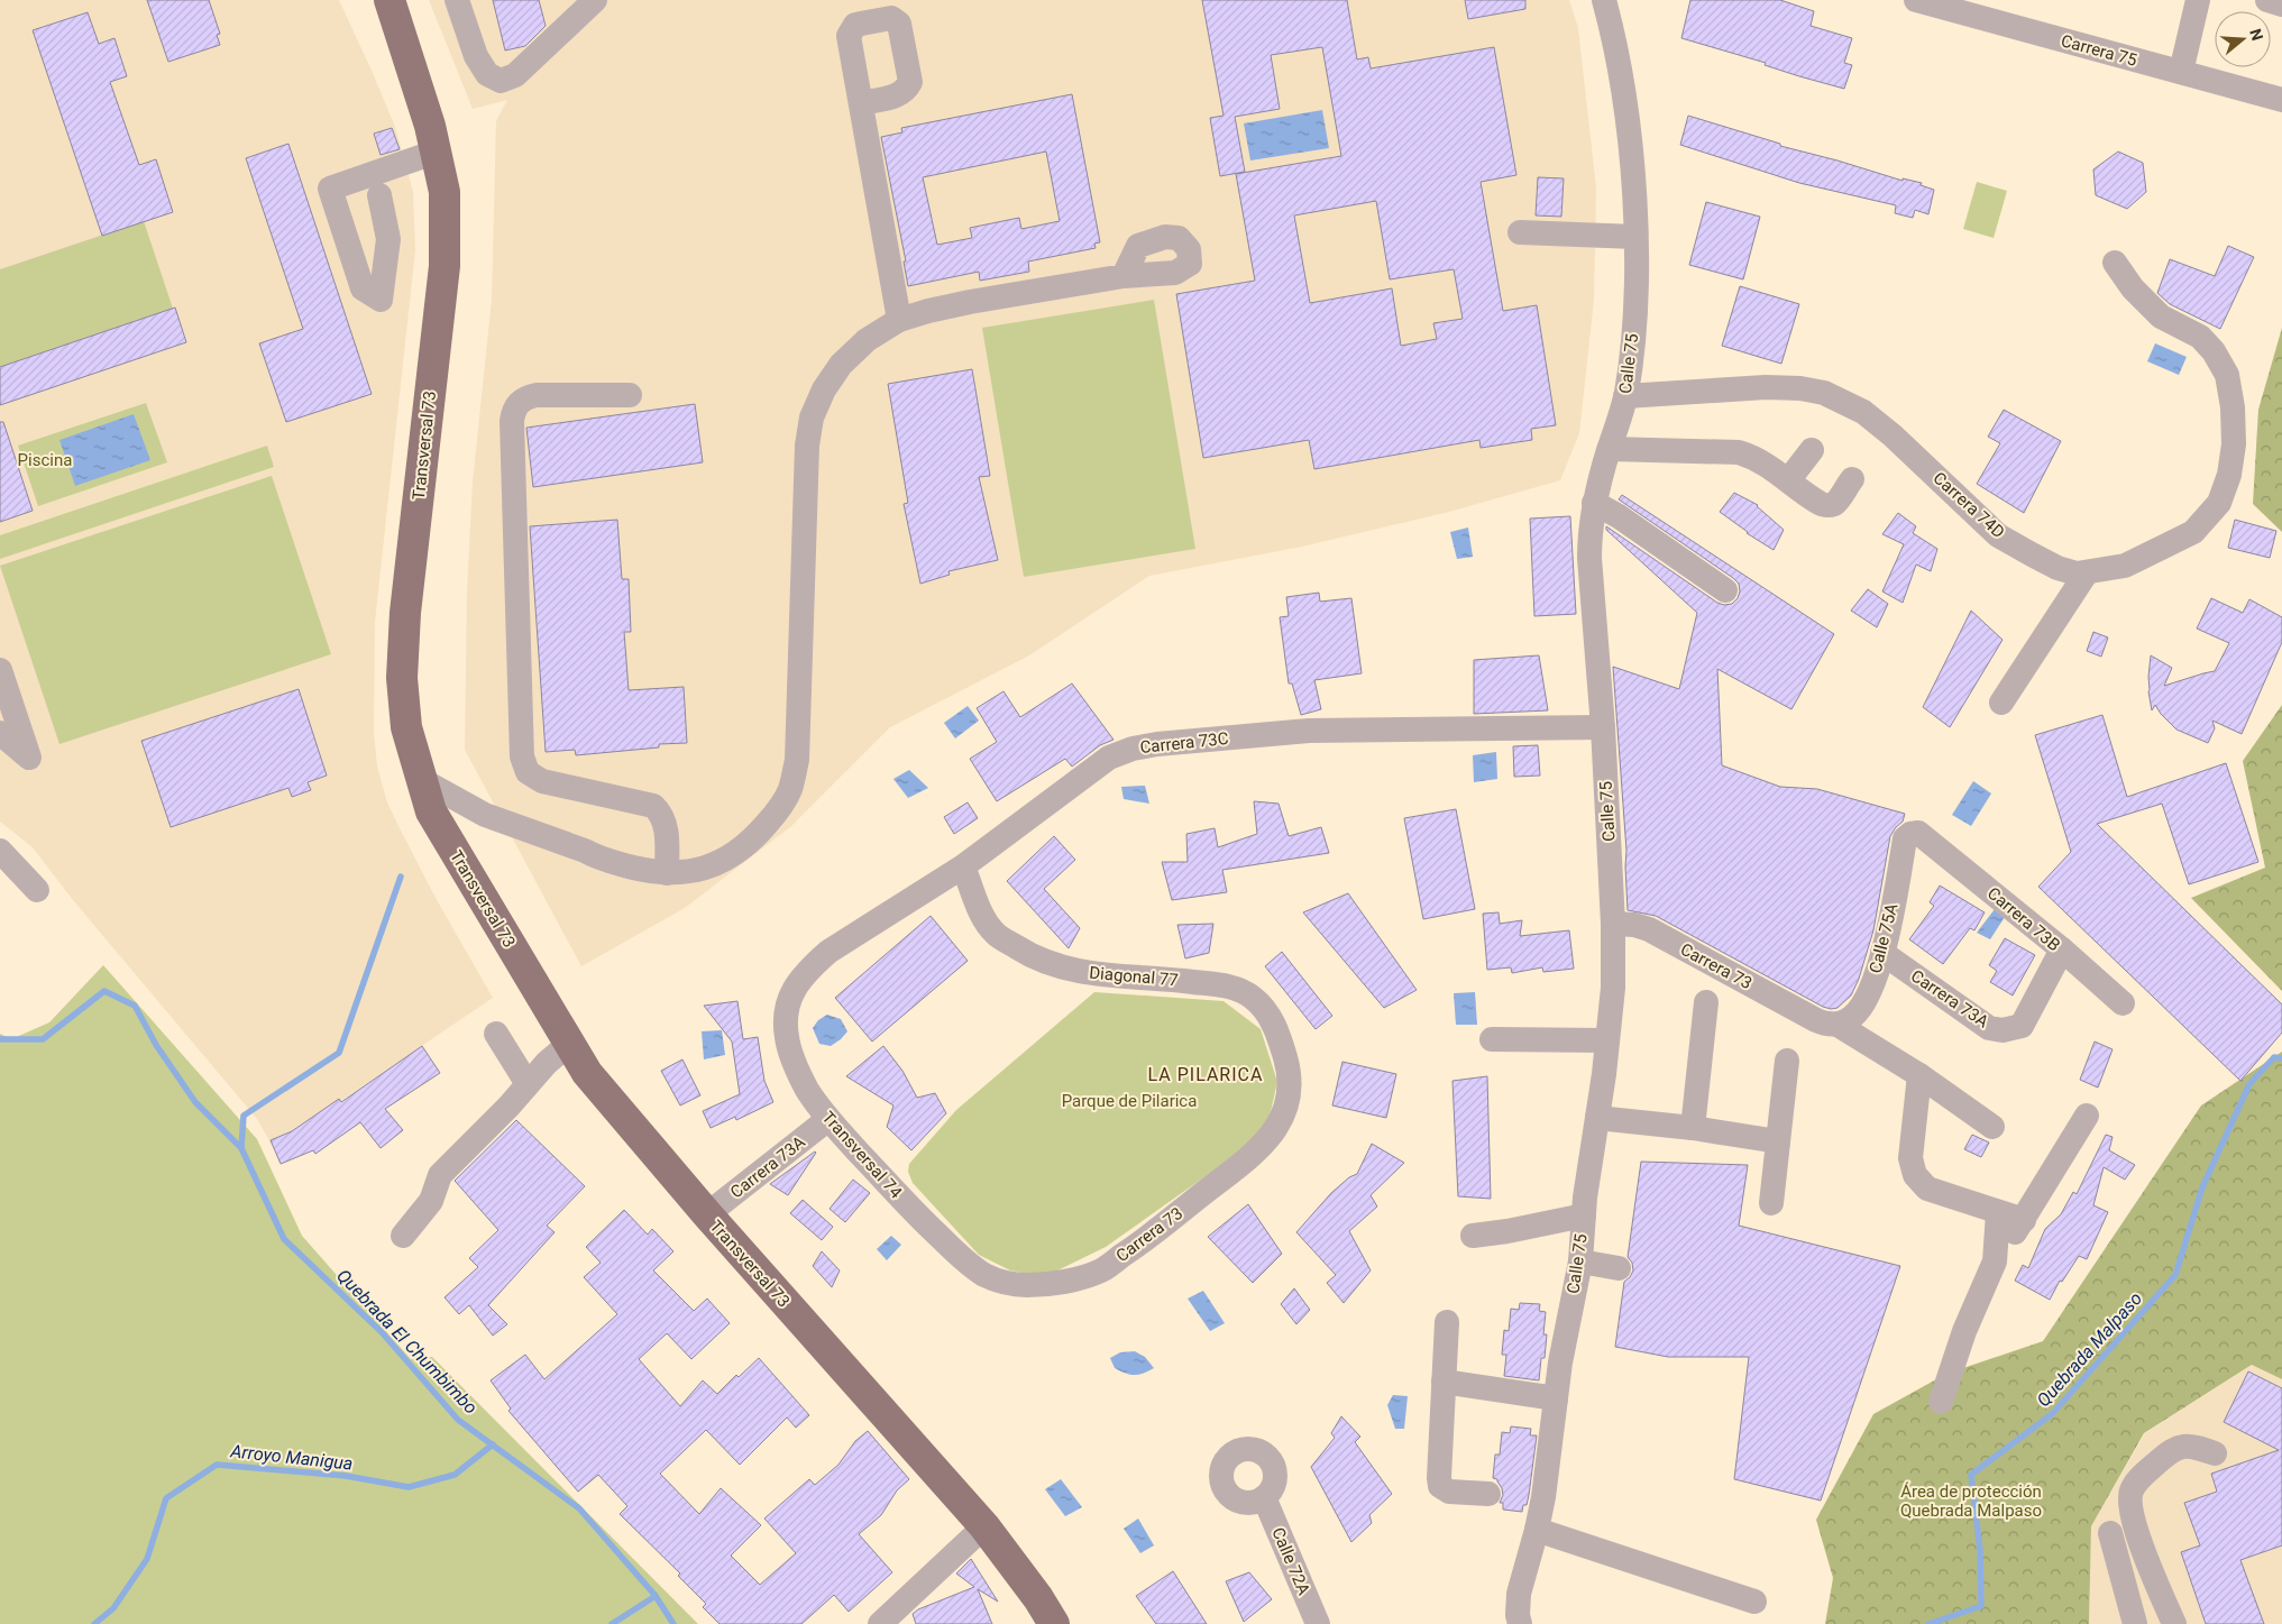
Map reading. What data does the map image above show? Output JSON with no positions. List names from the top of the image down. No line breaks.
{"streets":{"main road":["Transversal 73"],"street":["Carrera 75","Calle 75","Carrera 74D","Carrera 73C","Carrera 73B","Calle 75A","Carrera 73","Diagonal 77","Carrera 73A","Transversal 74","Calle 72A"]},"crossings":[["Calle 75","Carrera 74D"],["Calle 75","Carrera 73C"],["Calle 75","Carrera 73"],["Transversal 73","Carrera 73A"],["Carrera 73C","Diagonal 77"],["Carrera 73C","Transversal 74"],["Carrera 73B","Calle 75A"],["Carrera 73B","Carrera 73A"],["Calle 75A","Carrera 73"],["Calle 75A","Carrera 73A"],["Carrera 73","Diagonal 77"],["Carrera 73","Transversal 74"],["Carrera 73A","Transversal 74"]],"districts":["LA PILARICA"],"water":["Quebrada El Chumbimbo","Quebrada Malpaso","Arroyo Manigua"],"parks":["Piscina","Parque de Pilarica","Área de protección Quebrada Malpaso"],"north":"right"}
